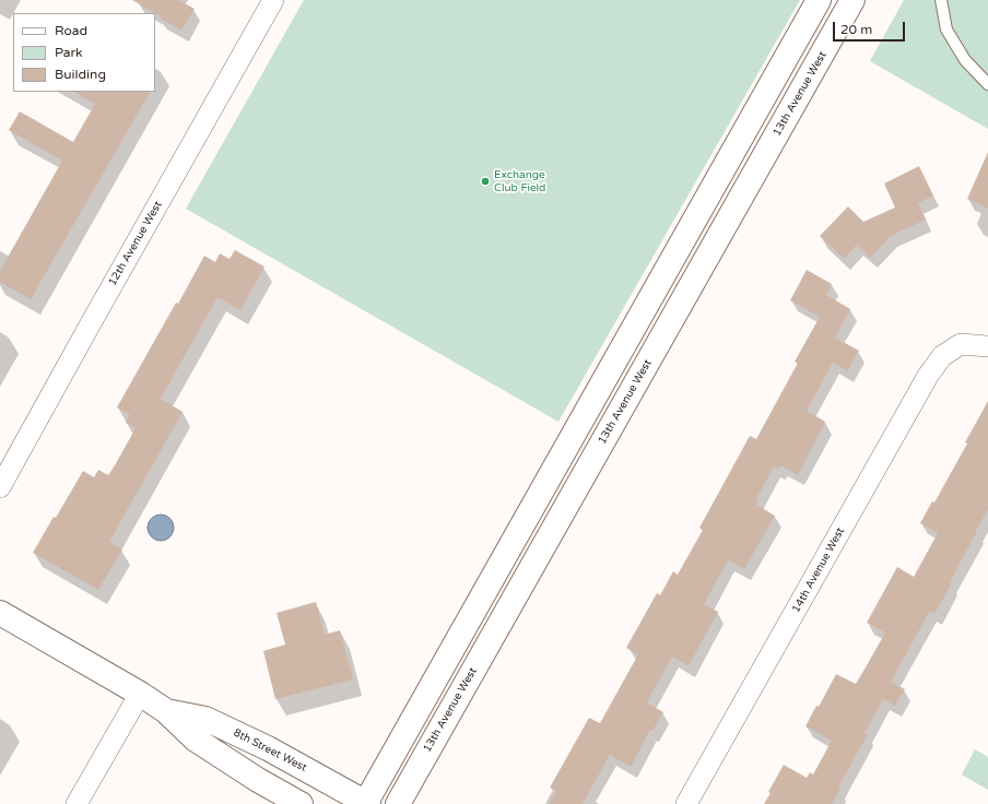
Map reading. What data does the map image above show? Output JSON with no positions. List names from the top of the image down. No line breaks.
{"streets":{"street":["13th Avenue West","12th Avenue West","14th Avenue West","8th Street West"]},"places":["Exchange Club Field"],"legend":["Road","Park","Building"],"scale_bar":"20 m"}
